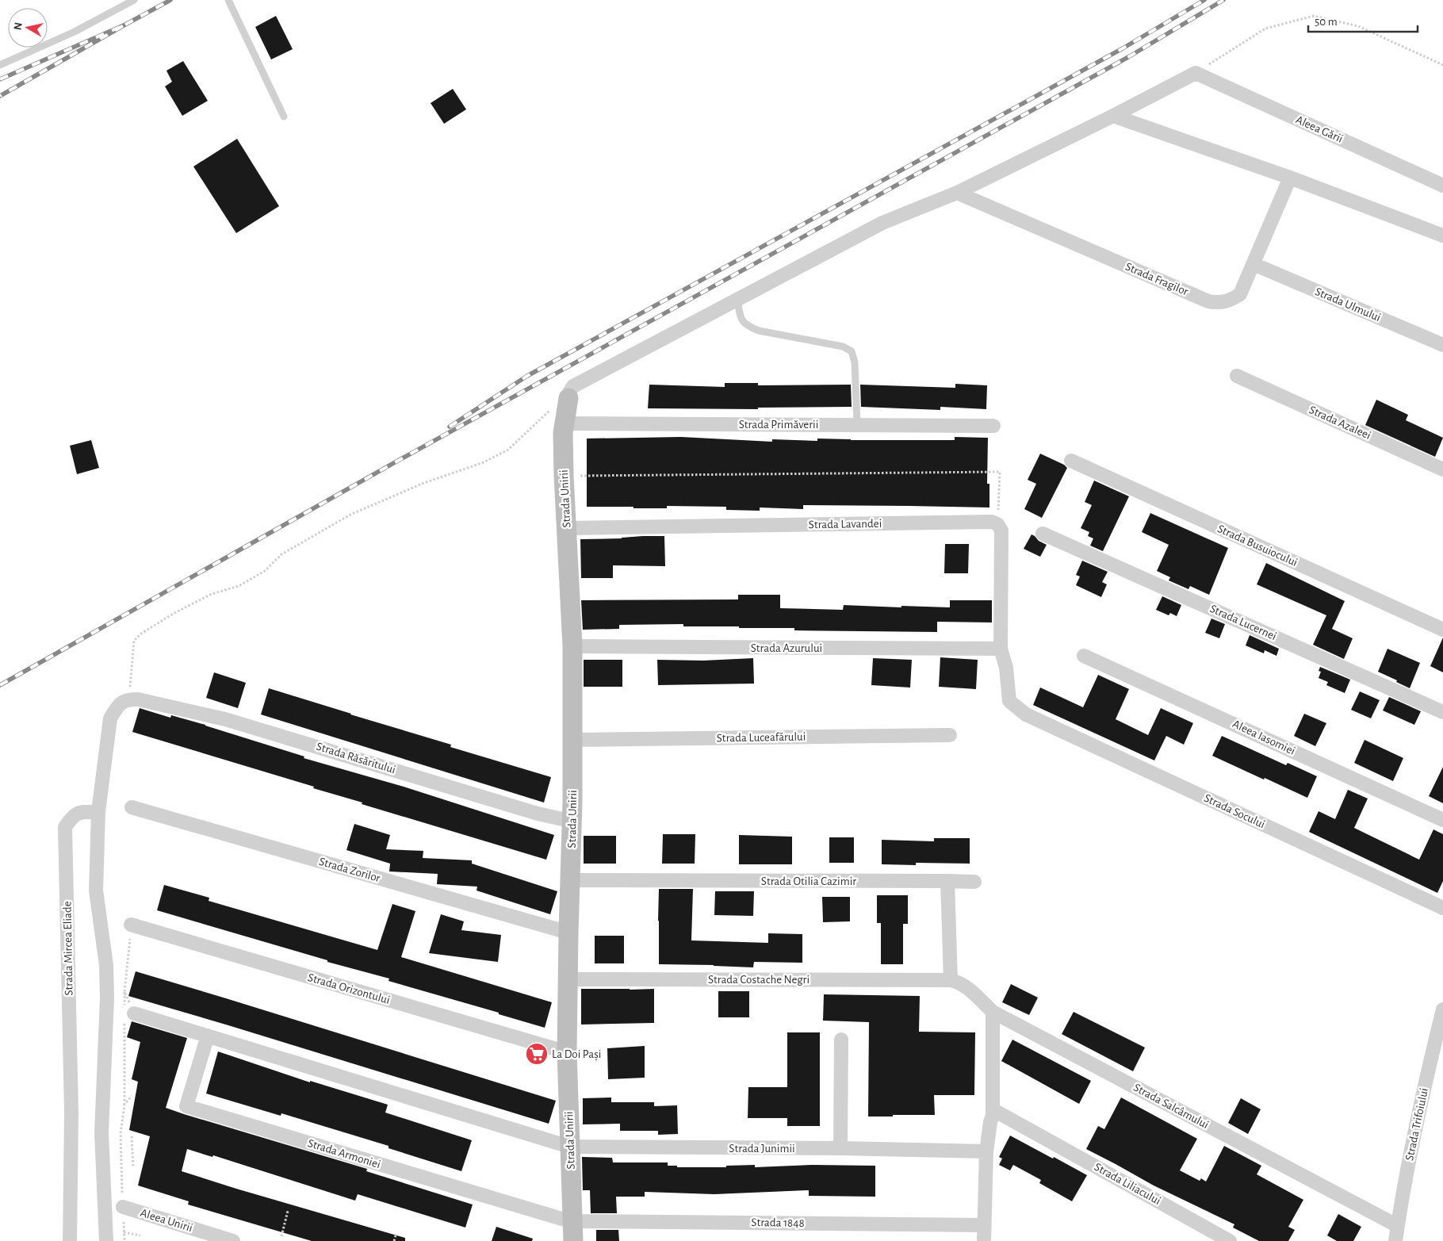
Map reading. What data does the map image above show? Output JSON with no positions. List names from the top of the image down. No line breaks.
{"streets":{"street":["Aleea Gării","Strada Fragilor","Strada Ulmului","Strada Azaleei","Strada Primăverii","Strada Unirii","Strada Lavandei","Strada Busuiocului","Strada Lucernei","Strada Azurului","Strada Luceafǎrului","Aleea Iasomiei","Strada Răsăritului","Strada Socului","Strada Zorilor","Strada Otilia Cazimir","Strada Mircea Eliade","Strada Costache Negri","Strada Orizontului","Strada Salcâmului","Strada Trifoiului","Strada Junimii","Strada Armoniei","Strada Liliacului","Aleea Unirii","Strada 1848"]},"crossings":[["Strada Fragilor","Strada Ulmului"],["Strada Primăverii","Strada Unirii"],["Strada Unirii","Strada Lavandei"],["Strada Unirii","Strada Azurului"],["Strada Unirii","Strada Luceafǎrului"],["Strada Unirii","Strada Răsăritului"],["Strada Unirii","Strada Zorilor"],["Strada Unirii","Strada Otilia Cazimir"],["Strada Unirii","Strada Costache Negri"],["Strada Unirii","Strada Orizontului"],["Strada Unirii","Strada Junimii"],["Strada Unirii","Strada Armoniei"],["Strada Unirii","Strada 1848"],["Strada Azurului","Strada Socului"],["Strada Costache Negri","Strada Salcâmului"],["Strada Salcâmului","Strada Trifoiului"],["Strada Armoniei","Strada 1848"]],"places":{"supermarket":["La Doi Pași"]},"scale_bar":"50 m","north":"left"}
